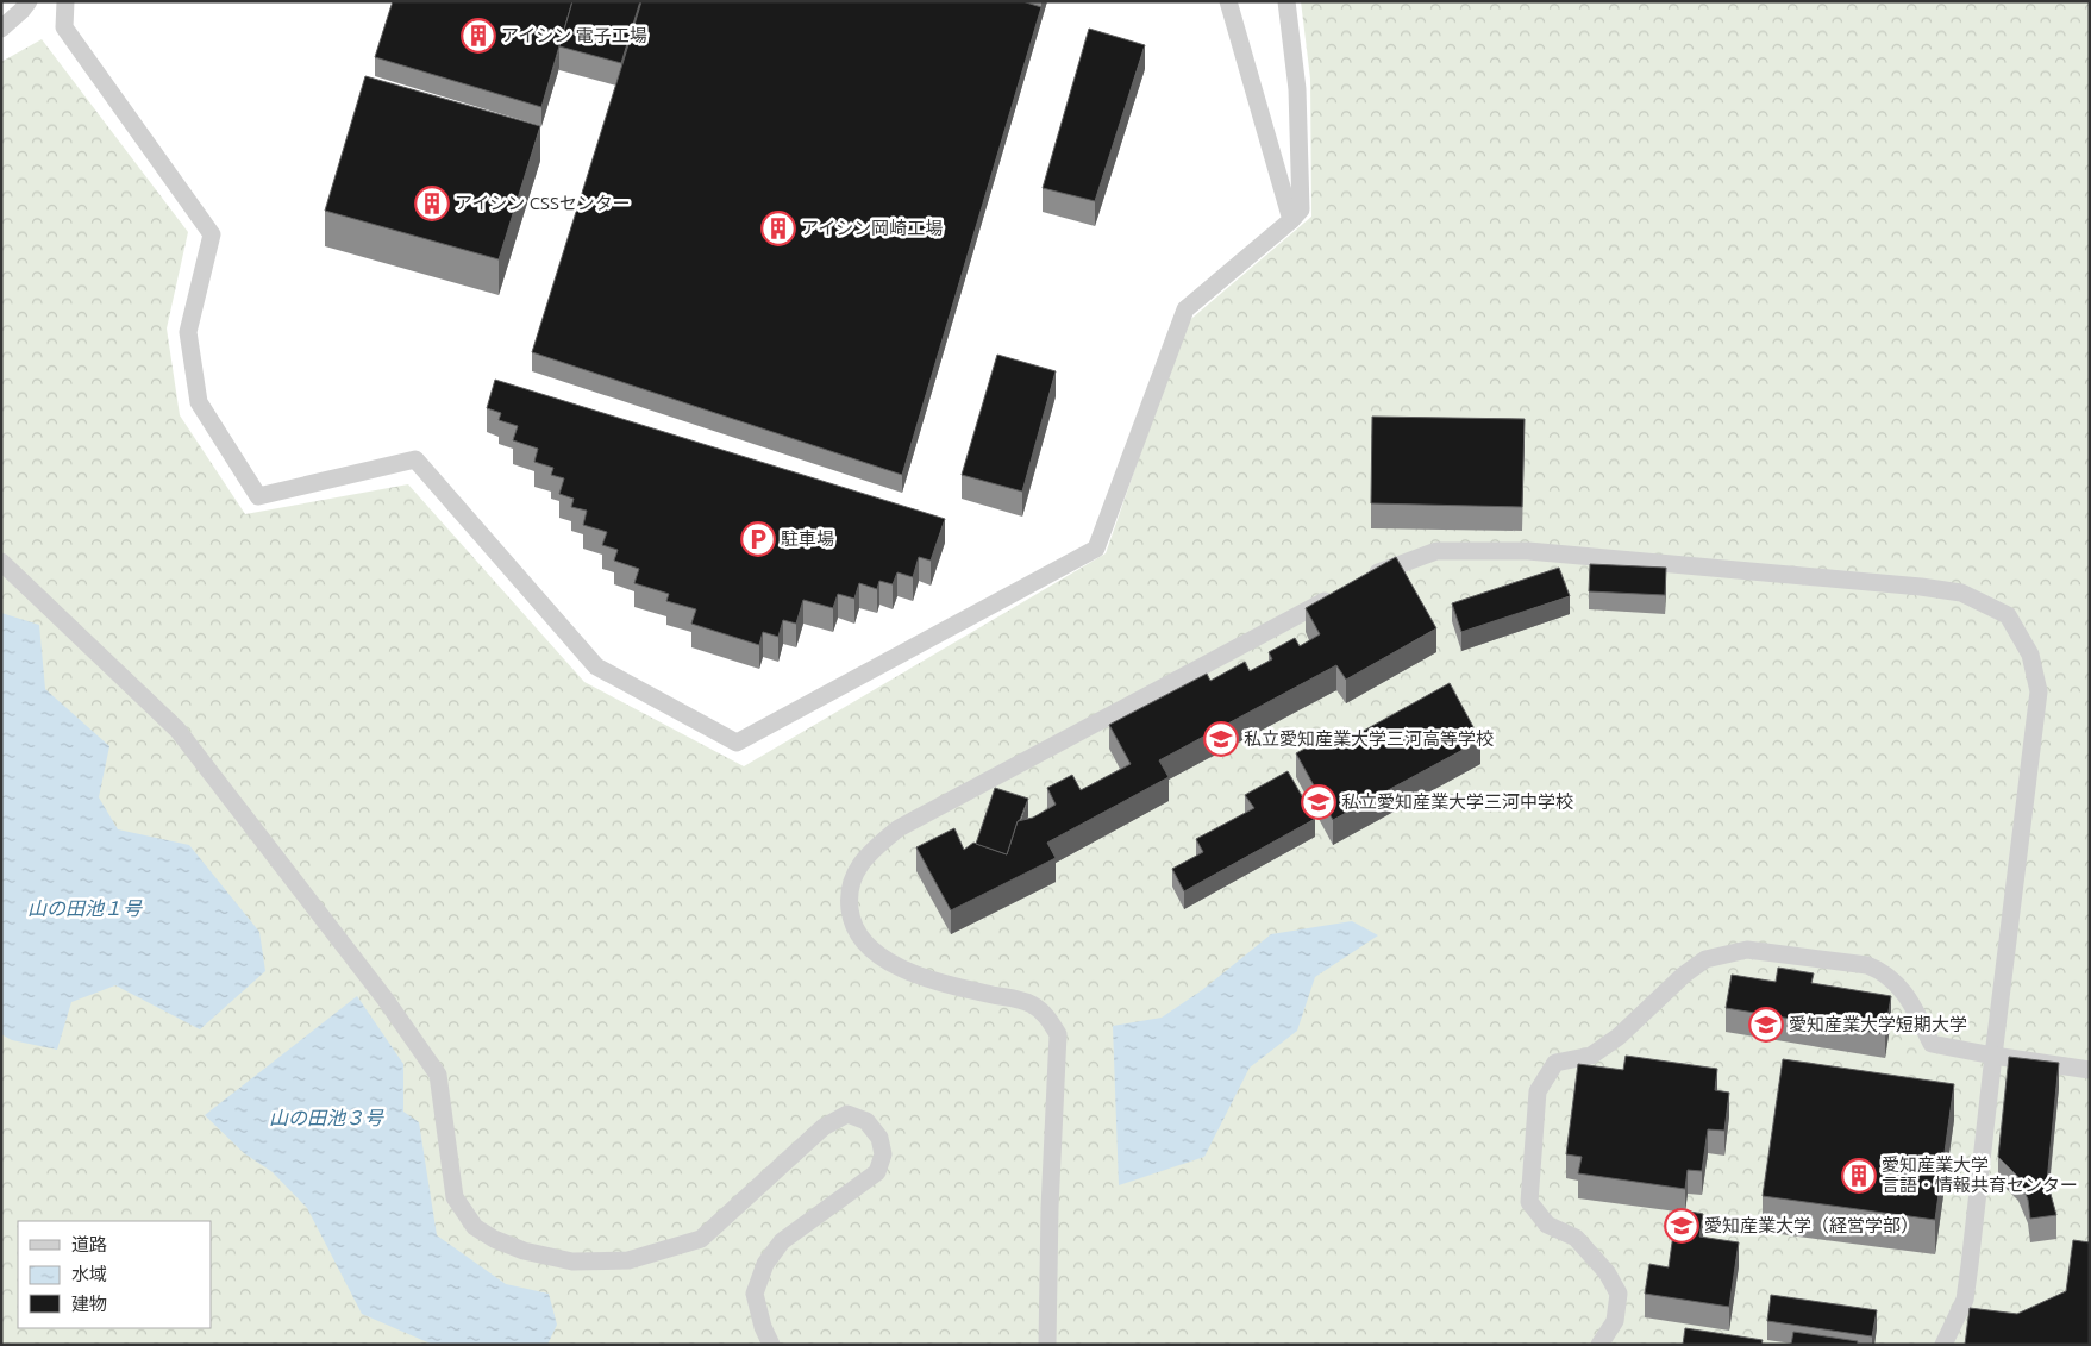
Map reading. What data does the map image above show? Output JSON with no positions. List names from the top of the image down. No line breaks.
{"water":["山の田池１号","山の田池３号"],"places":{"building":["アイシン 電子工場","アイシン CSSセンター","アイシン岡崎工場","愛知産業大学 言語・情報共育センター"],"parking":["駐車場"],"school or university":["私立愛知産業大学三河高等学校","私立愛知産業大学三河中学校","愛知産業大学短期大学","愛知産業大学（経営学部）"]},"legend":["道路","水域","建物"]}
